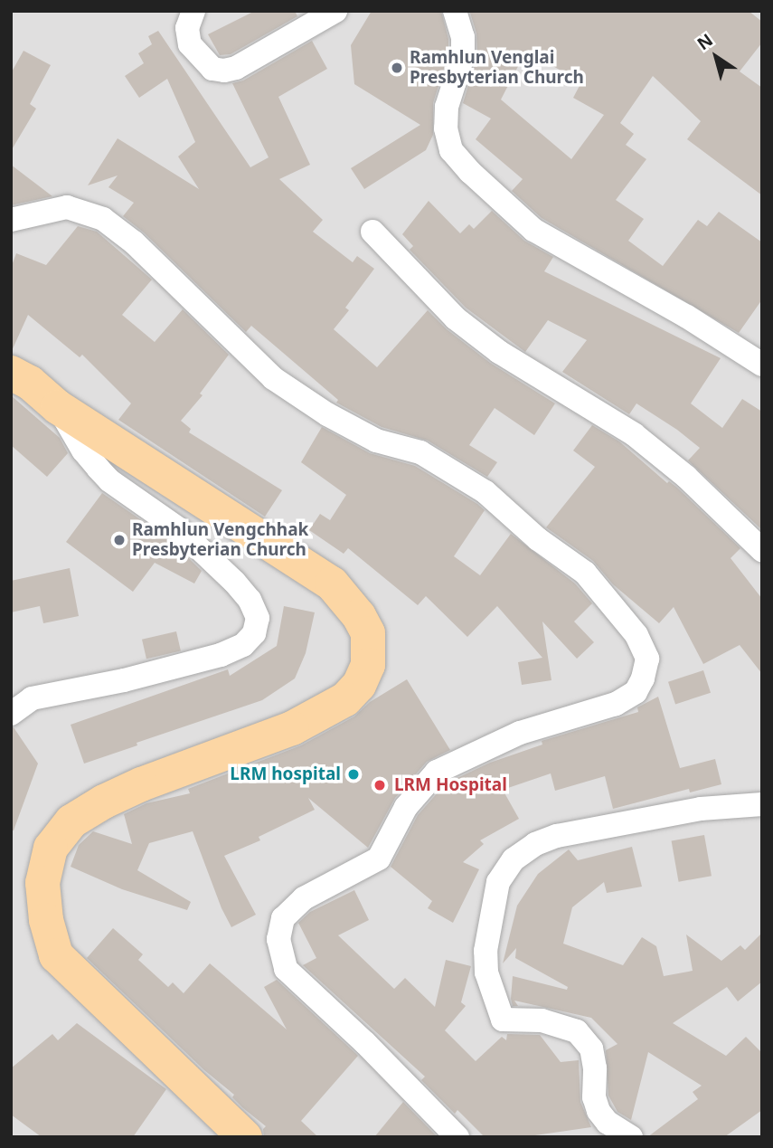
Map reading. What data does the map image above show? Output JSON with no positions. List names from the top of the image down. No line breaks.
{"places":["Ramhlun Venglai Presbyterian Church","Ramhlun Vengchhak Presbyterian Church","LRM hospital","LRM Hospital"],"north":"top left"}
